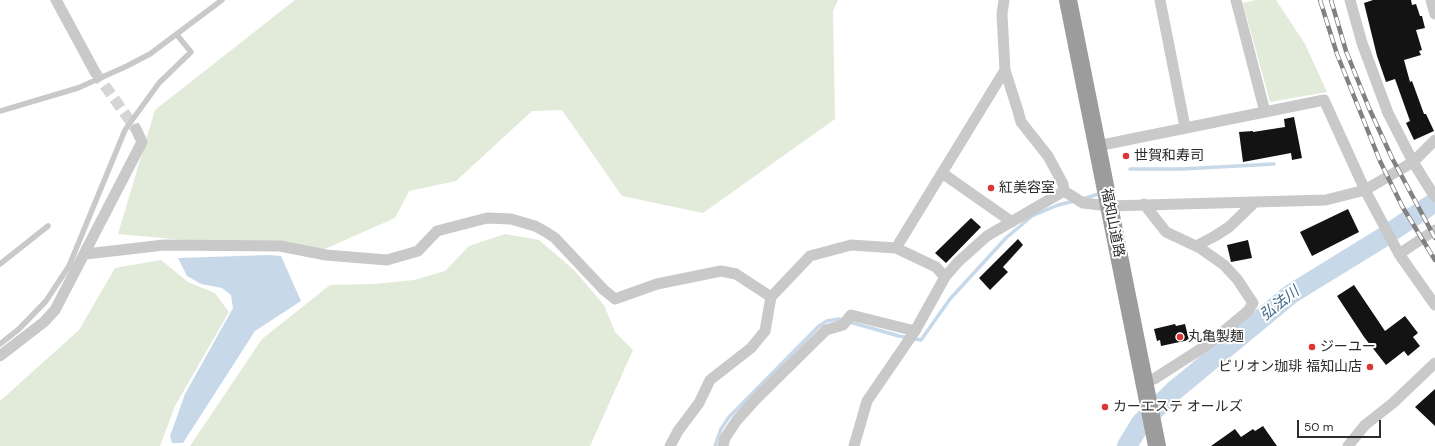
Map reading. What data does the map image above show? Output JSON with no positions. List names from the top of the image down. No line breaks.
{"streets":{"highway":["福知山道路"]},"water":["弘法川"],"places":["世賀和寿司","紅美容室","丸亀製麺","ジーユー","ビリオン珈琲 福知山店","カーエステ オールズ"],"scale_bar":"50 m"}
